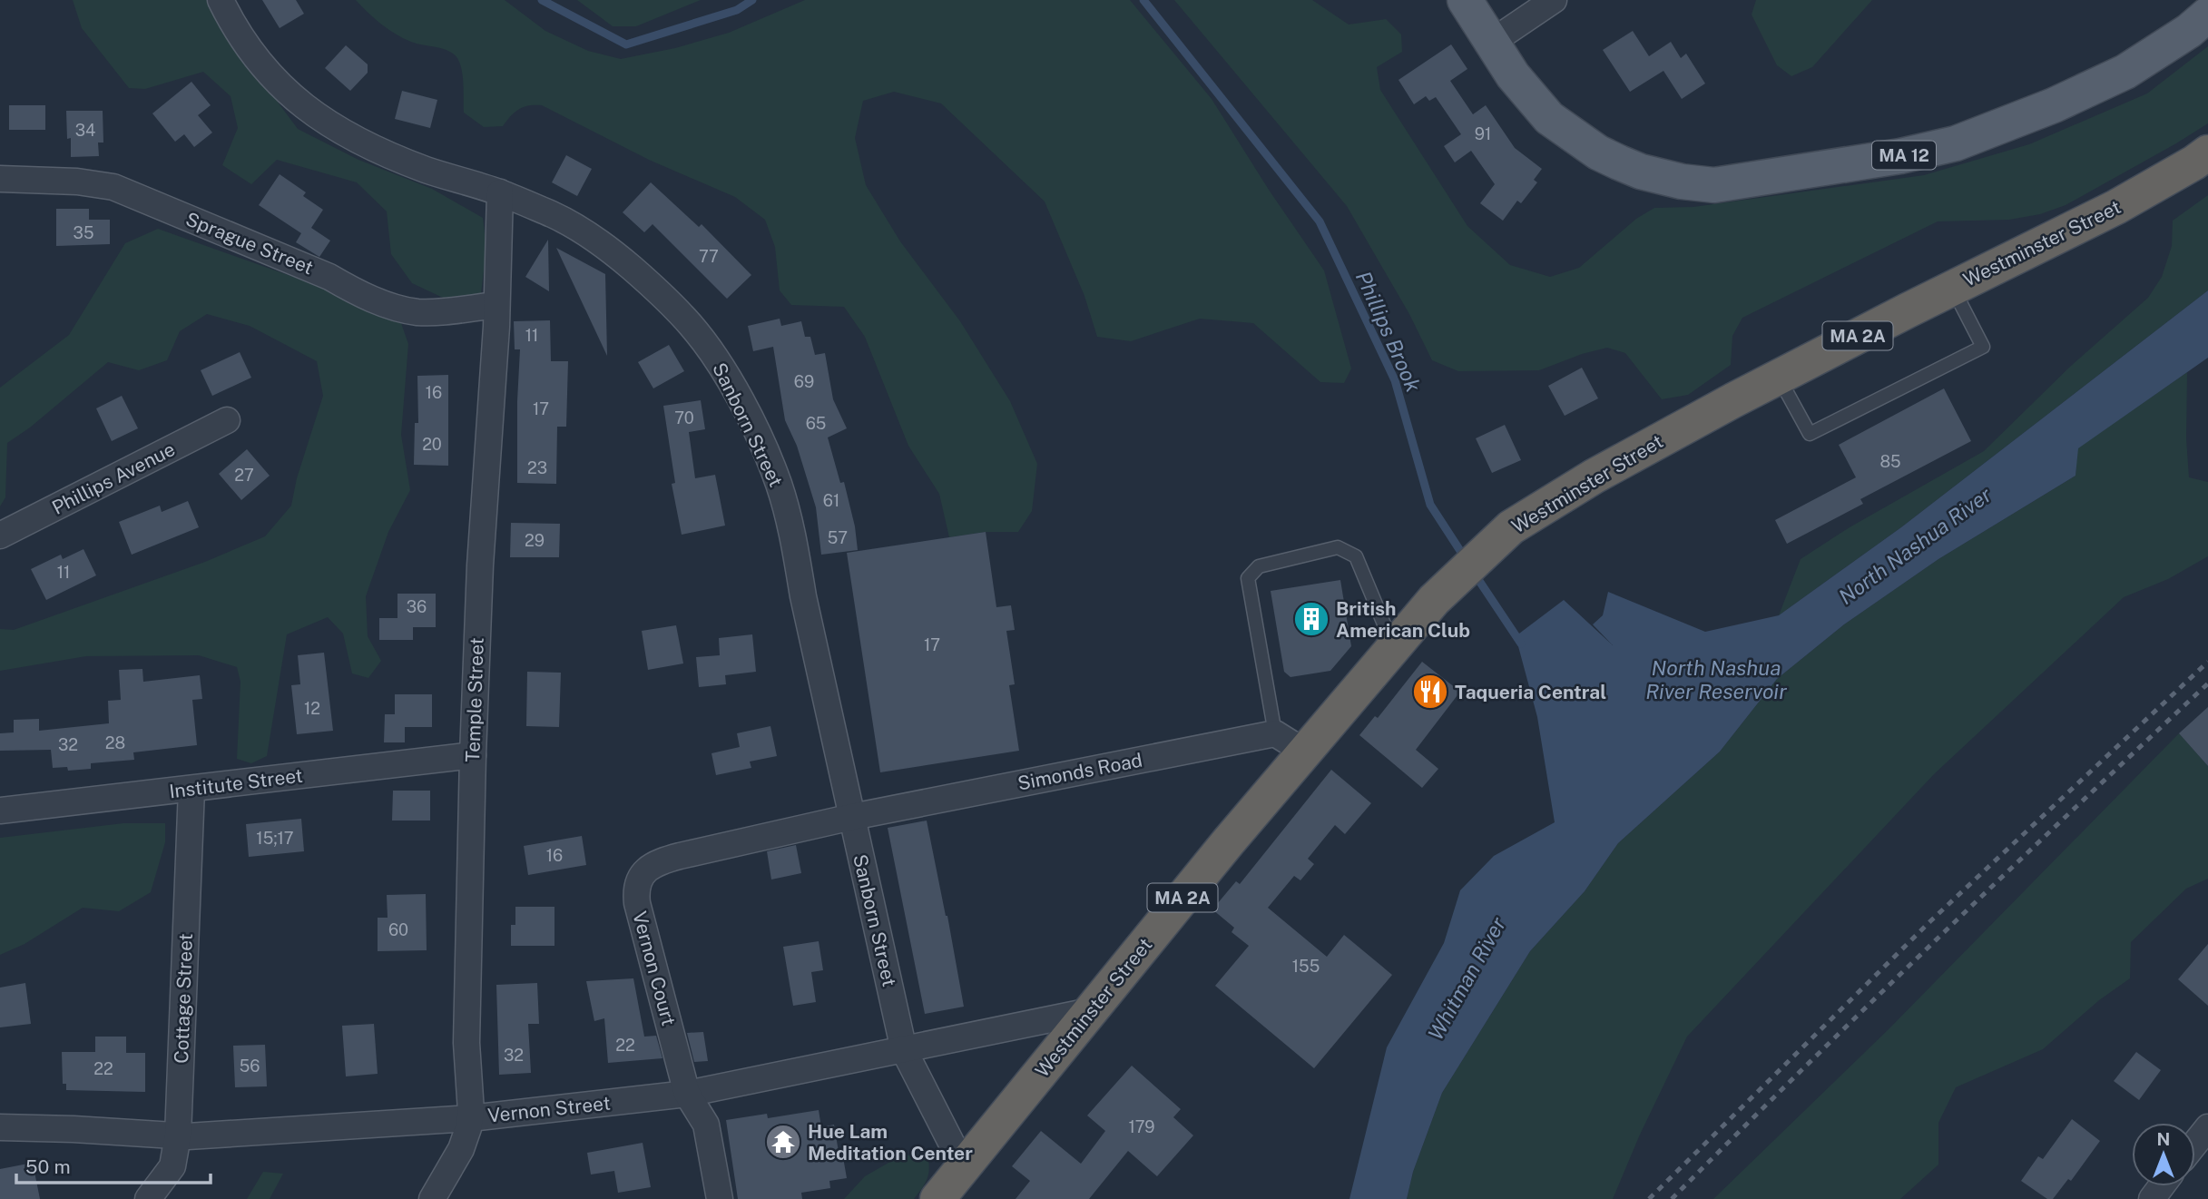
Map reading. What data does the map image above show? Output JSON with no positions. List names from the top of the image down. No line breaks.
{"streets":{"highway":["Westminster Street","MA 2A"],"main road":["MA 12"],"street":["Sprague Street","Sanborn Street","Phillips Avenue","Temple Street","Simonds Road","Institute Street","Vernon Court","Cottage Street","Vernon Street"]},"crossings":[["Sprague Street","Temple Street"],["Westminster Street","Sanborn Street"],["Westminster Street","Vernon Street"],["Sanborn Street","Temple Street"],["Sanborn Street","Simonds Road"],["Sanborn Street","Vernon Court"],["Sanborn Street","Vernon Street"],["Temple Street","Institute Street"],["Temple Street","Vernon Street"],["Simonds Road","Vernon Court"],["Institute Street","Cottage Street"],["Vernon Court","Vernon Street"],["Cottage Street","Vernon Street"]],"water":["Phillips Brook","North Nashua River","North Nashua River Reservoir","Whitman River"],"places":{"building":["British American Club"],"restaurant":["Taqueria Central"],"temple":["Hue Lam Meditation Center"]},"house_numbers":["34","91","35","77","11","69","16","17","70","65","20","85","23","27","61","57","29","11","36","17","12","28","32","15;17","16","60","155","22","32","56","22","179"],"scale_bar":"50 m","north":"top"}
